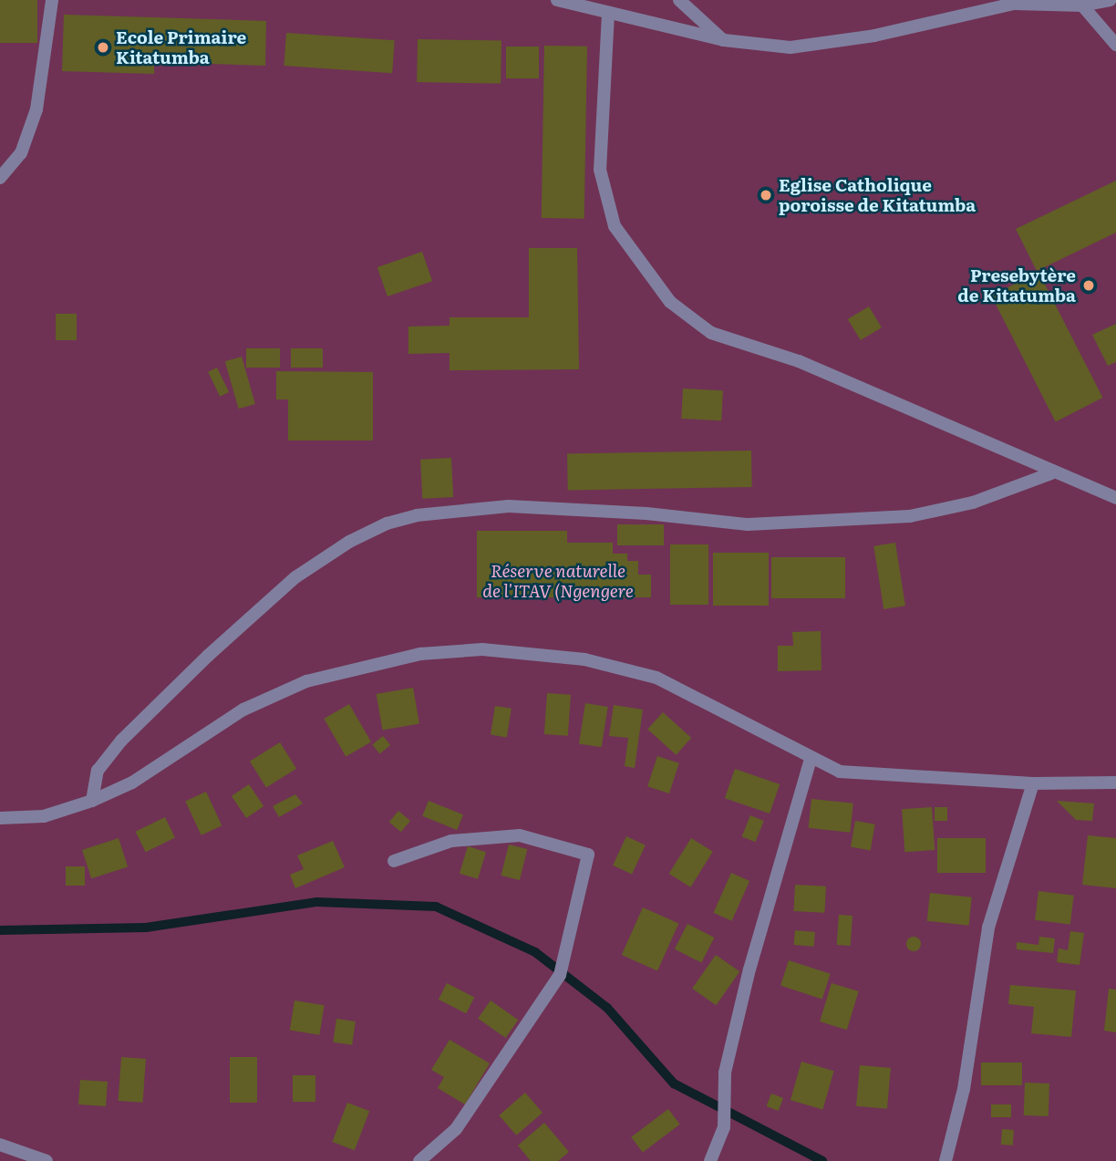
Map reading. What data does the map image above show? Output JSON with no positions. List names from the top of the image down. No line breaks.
{"parks":["Réserve naturelle de l'ITAV (Ngengere"],"places":["Ecole Primaire Kitatumba","Eglise Catholique poroisse de Kitatumba","Presebytère de Kitatumba"]}
